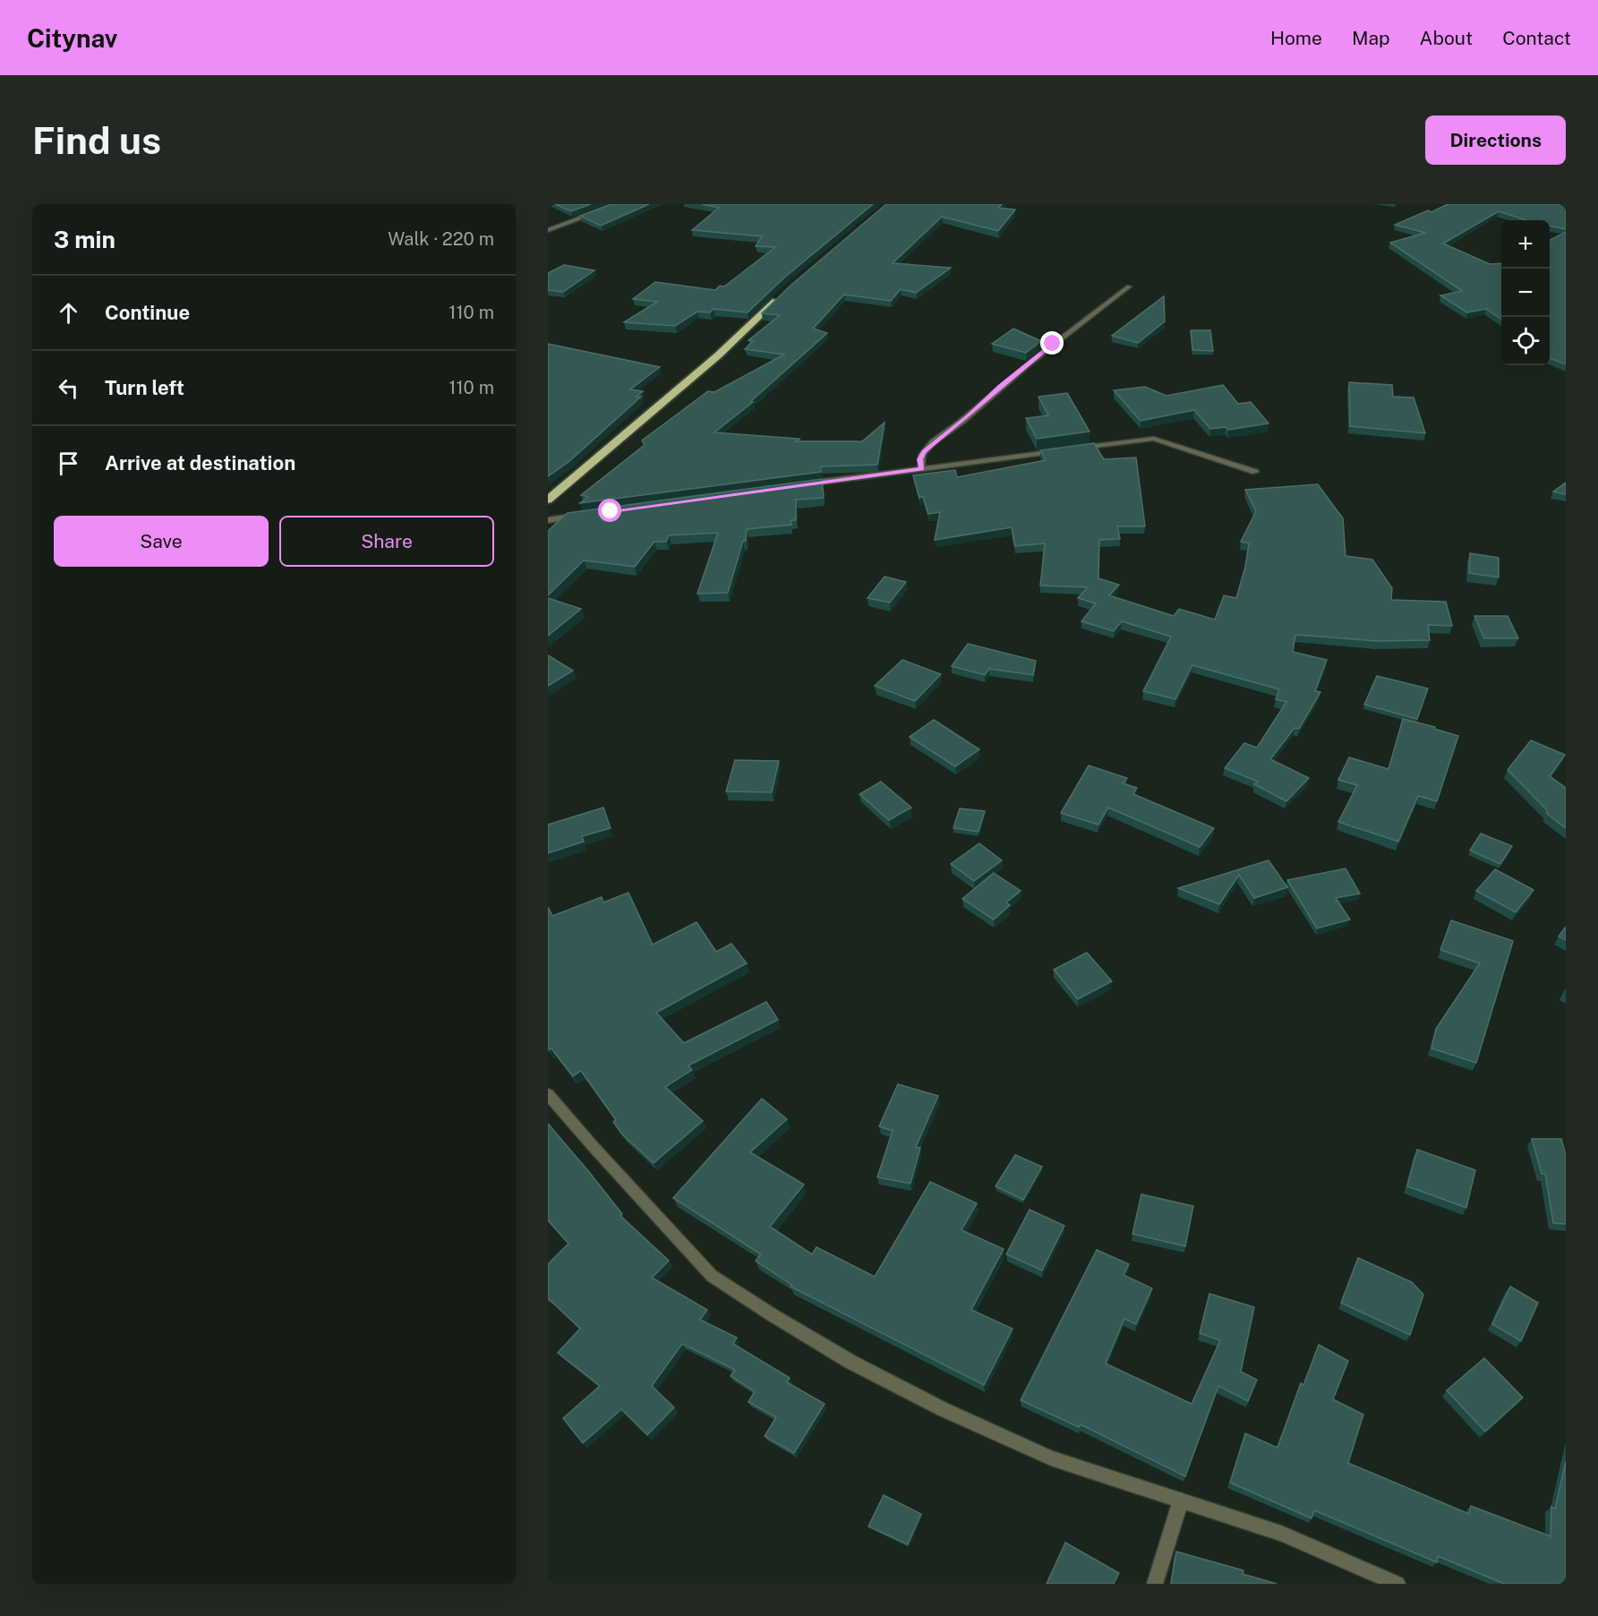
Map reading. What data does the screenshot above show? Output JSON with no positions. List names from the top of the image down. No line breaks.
{"page":{"header":"Citynav","nav":["Home","Map","About","Contact"],"buttons":["Directions",["Save","Share"]],"title":"Find us","heading":["3 min","Walk · 220 m"],"map_buttons":["+","−"],"list":[["Continue","110 m"],["Turn left","110 m"],"Arrive at destination"]}}
